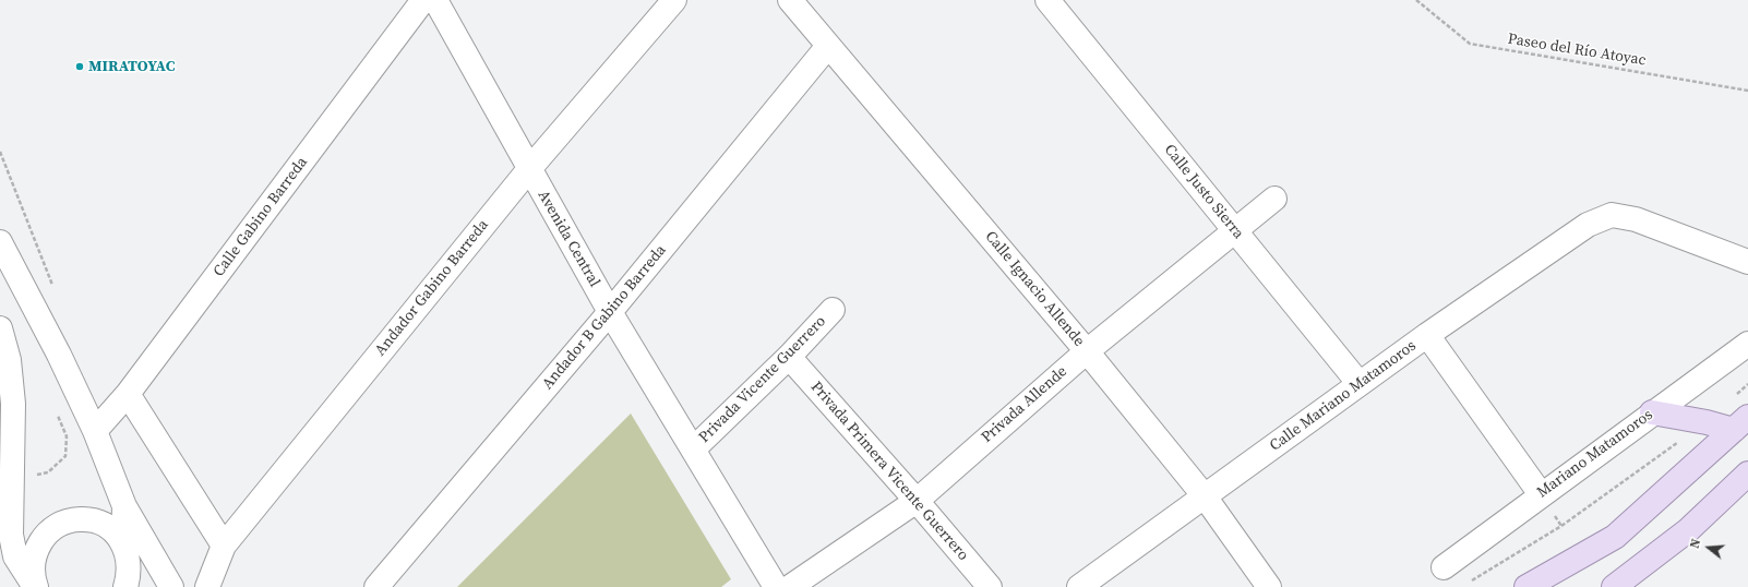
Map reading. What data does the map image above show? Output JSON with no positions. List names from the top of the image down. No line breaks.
{"streets":{"street":["Calle Justo Sierra","Calle Gabino Barreda","Avenida Central","Andador Gabino Barreda","Calle Ignacio Allende","Andador B Gabino Barreda","Privada Vicente Guerrero","Calle Mariano Matamoros","Privada Allende","Mariano Matamoros","Privada Primera Vicente Guerrero"],"path":["Paseo del Río Atoyac"]},"crossings":[["Calle Justo Sierra","Calle Mariano Matamoros"],["Calle Justo Sierra","Privada Allende"],["Avenida Central","Andador Gabino Barreda"],["Avenida Central","Andador B Gabino Barreda"],["Avenida Central","Privada Vicente Guerrero"],["Calle Ignacio Allende","Andador B Gabino Barreda"],["Calle Ignacio Allende","Calle Mariano Matamoros"],["Calle Ignacio Allende","Privada Allende"],["Privada Vicente Guerrero","Privada Primera Vicente Guerrero"],["Privada Allende","Privada Primera Vicente Guerrero"]],"places":["MIRATOYAC"],"north":"left"}
